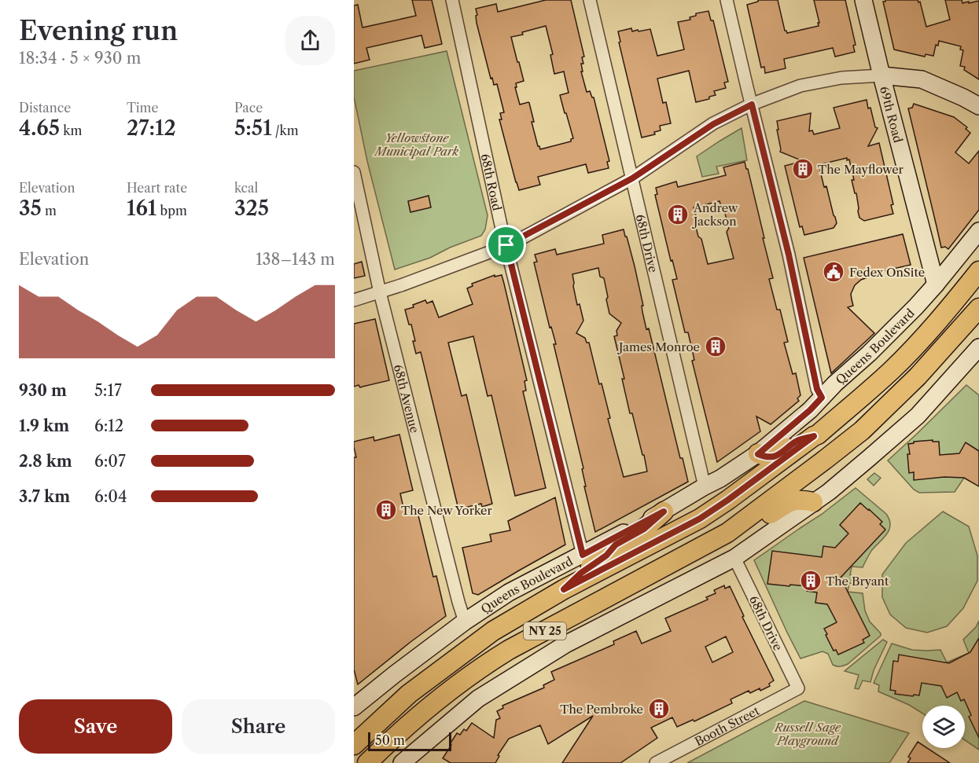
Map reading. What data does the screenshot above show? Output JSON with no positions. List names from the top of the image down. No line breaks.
{"streets":{"main road":["Queens Boulevard","NY 25"],"street":["69th Road","68th Road","68th Drive","68th Avenue","Booth Street"]},"crossings":[["69th Road","Queens Boulevard"],["68th Road","Queens Boulevard"],["68th Drive","Queens Boulevard"],["68th Drive","Booth Street"],["Queens Boulevard","68th Avenue"]],"parks":["Yellowstone Municipal Park","Russell Sage Playground"],"places":{"building":["The Mayflower","Andrew Jackson","James Monroe","The New Yorker","The Bryant","The Pembroke"],"public building":["Fedex OnSite"]},"scale_bar":"50 m","page":{"heading":["Evening run","18:34 · 5 × 930 m"],"stats":[["Distance","4.65 km"],["Time","27:12"],["Pace","5:51 /km"],["Elevation","35 m"],["Heart rate","161 bpm"],["kcal","325"]],"chart":["Elevation","138–143 m"],"list":[{"name":"930 m","note":"5:17"},{"name":"1.9 km","note":"6:12"},{"name":"2.8 km","note":"6:07"},{"name":"3.7 km","note":"6:04"}],"buttons":["Save","Share"],"scale":"50 m"}}
